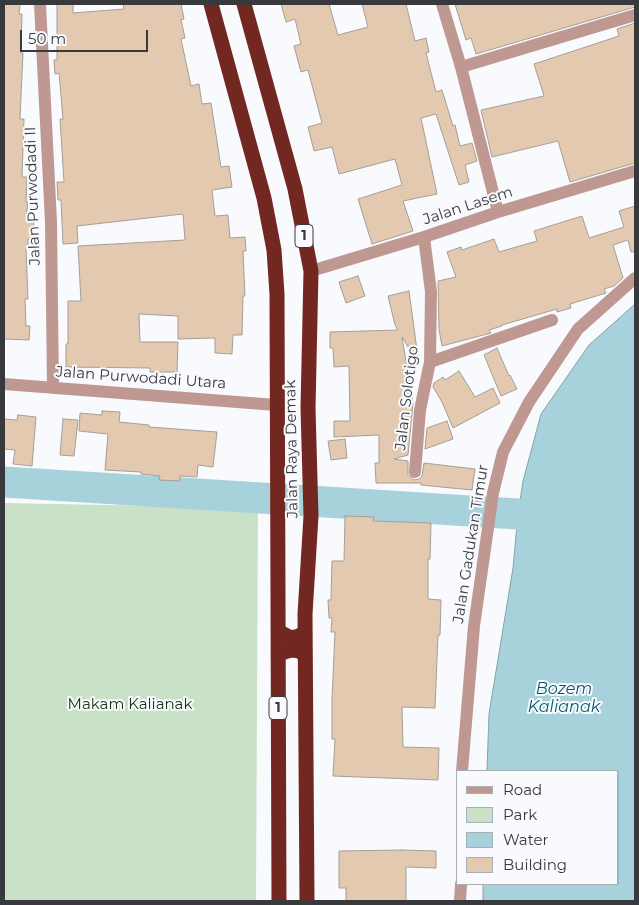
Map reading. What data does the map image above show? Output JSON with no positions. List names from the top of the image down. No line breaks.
{"streets":{"highway":["1","Jalan Raya Demak"],"street":["Jalan Purwodadi II","Jalan Lasem","Jalan Purwodadi Utara","Jalan Solotigo","Jalan Gadukan Timur"]},"crossings":[["Jalan Purwodadi II","Jalan Purwodadi Utara"],["Jalan Lasem","Jalan Solotigo"],["Jalan Lasem","Jalan Raya Demak"],["Jalan Purwodadi Utara","Jalan Raya Demak"]],"water":["Bozem Kalianak"],"parks":["Makam Kalianak"],"legend":["Road","Park","Water","Building"],"scale_bar":"50 m"}
